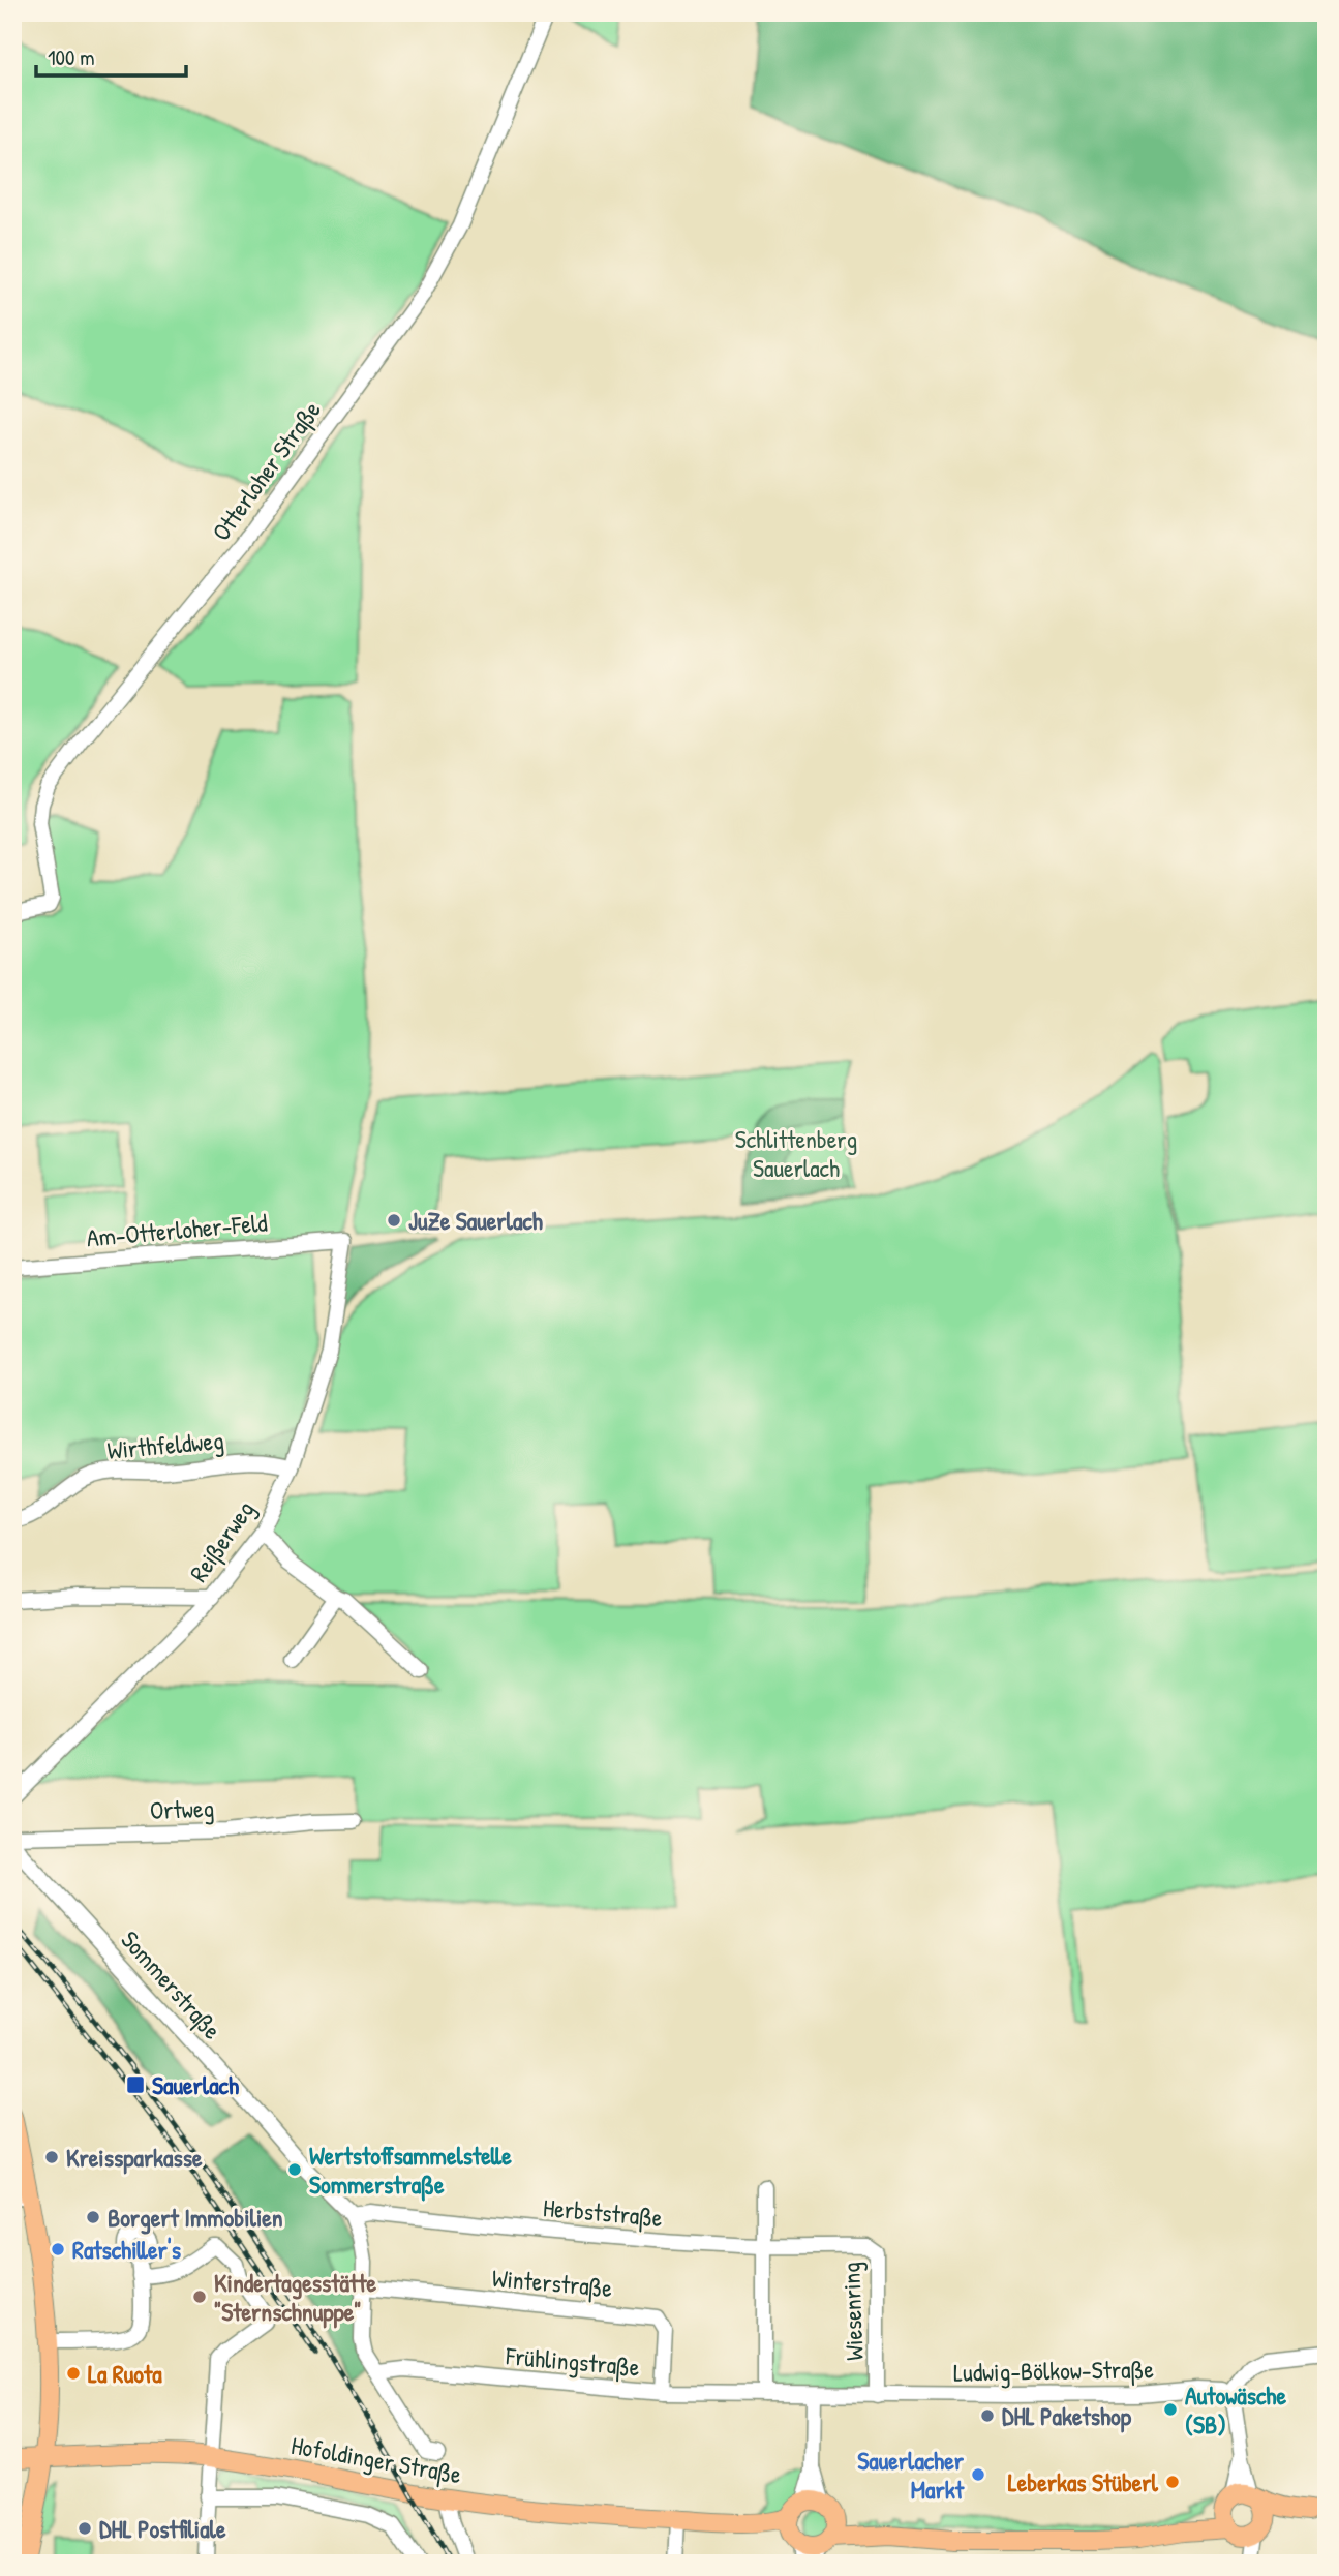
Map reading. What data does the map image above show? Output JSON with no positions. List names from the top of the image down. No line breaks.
{"streets":{"main road":["Hofoldinger Straße"],"street":["Otterloher Straße","Am-Otterloher-Feld","Wirthfeldweg","Reißerweg","Ortweg","Sommerstraße","Herbststraße","Winterstraße","Wiesenring","Frühlingstraße","Ludwig-Bölkow-Straße"]},"crossings":[["Am-Otterloher-Feld","Reißerweg"],["Wirthfeldweg","Reißerweg"],["Ortweg","Sommerstraße"],["Sommerstraße","Herbststraße"],["Sommerstraße","Winterstraße"],["Sommerstraße","Frühlingstraße"],["Herbststraße","Wiesenring"],["Winterstraße","Frühlingstraße"],["Wiesenring","Ludwig-Bölkow-Straße"]],"parks":["Schlittenberg Sauerlach"],"places":{"other":["JuZe Sauerlach","Kreissparkasse","Wertstoffsammelstelle Sommerstraße","Borgert Immobilien","Ratschiller's","Kindertagesstätte \"Sternschnuppe\"","La Ruota","Autowäsche (SB)","DHL Paketshop","Sauerlacher Markt","Leberkas Stüberl","DHL Postfiliale"],"transit":["Sauerlach"]},"scale_bar":"100 m"}
